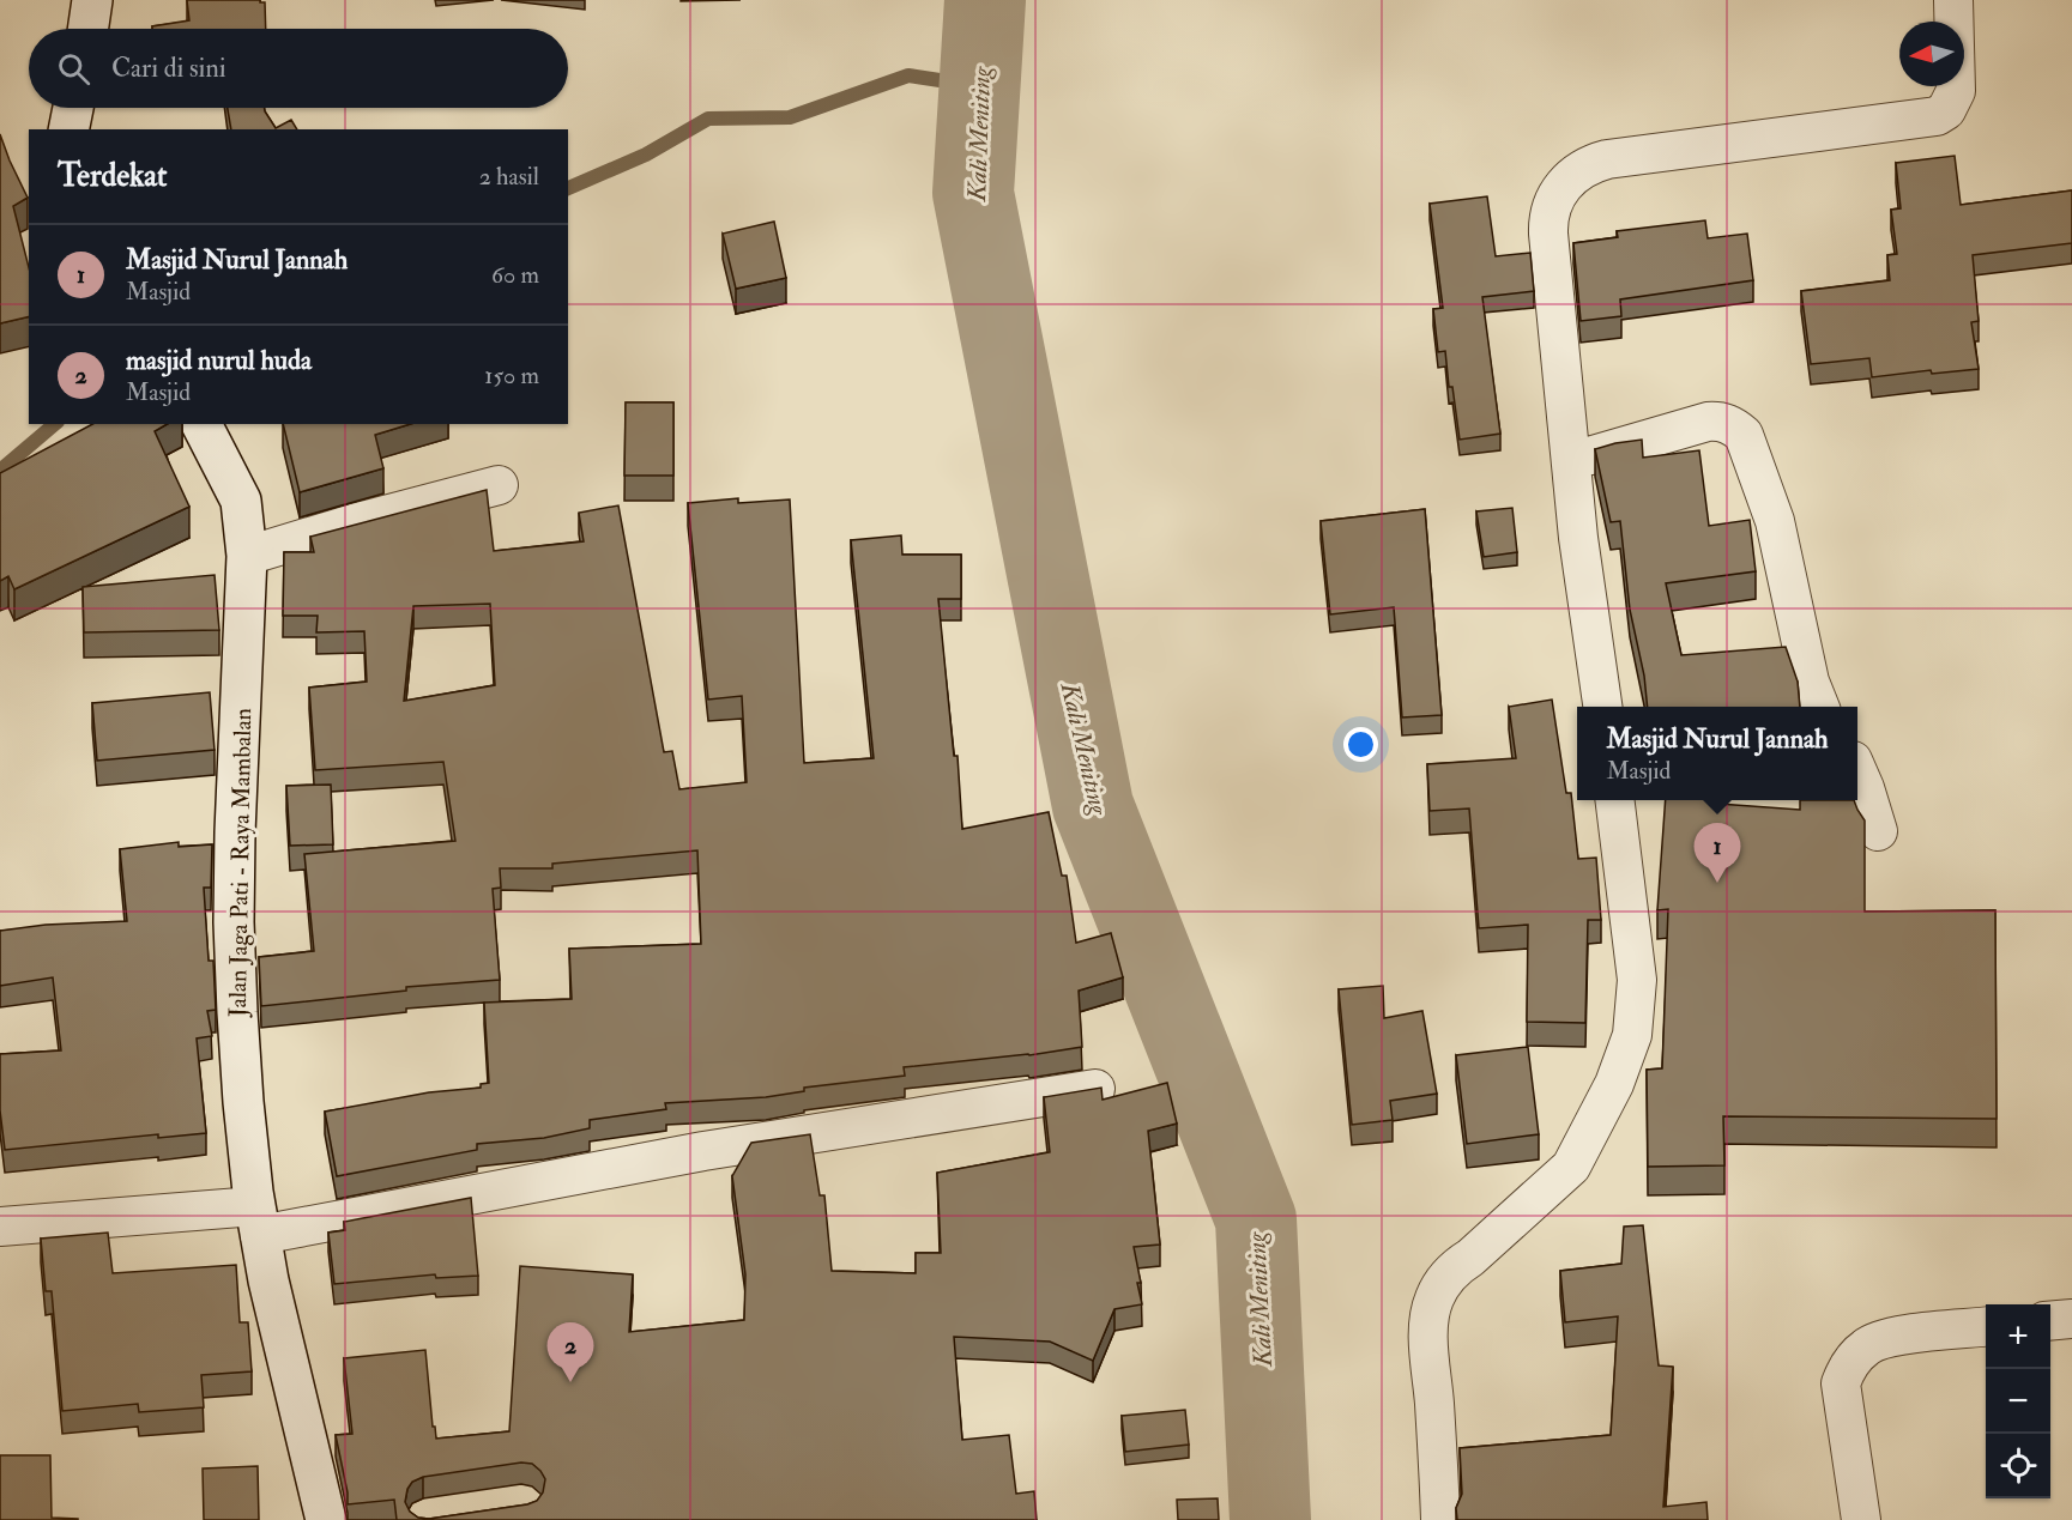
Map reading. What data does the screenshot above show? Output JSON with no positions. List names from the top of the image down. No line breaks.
{"streets":{"street":["Jalan Jaga Pati - Raya Mambalan"]},"water":["Kali Meniting"],"north":"left","page":{"search":"Cari di sini","heading":["Terdekat","2 hasil"],"list":[{"mark":"1","name":"Masjid Nurul Jannah","note":"Masjid","value":"60 m"},{"mark":"2","name":"masjid nurul huda","note":"Masjid","value":"150 m"}],"popup":["Masjid Nurul Jannah","Masjid"],"pins":["1","2"],"map_buttons":["+","−"]}}
